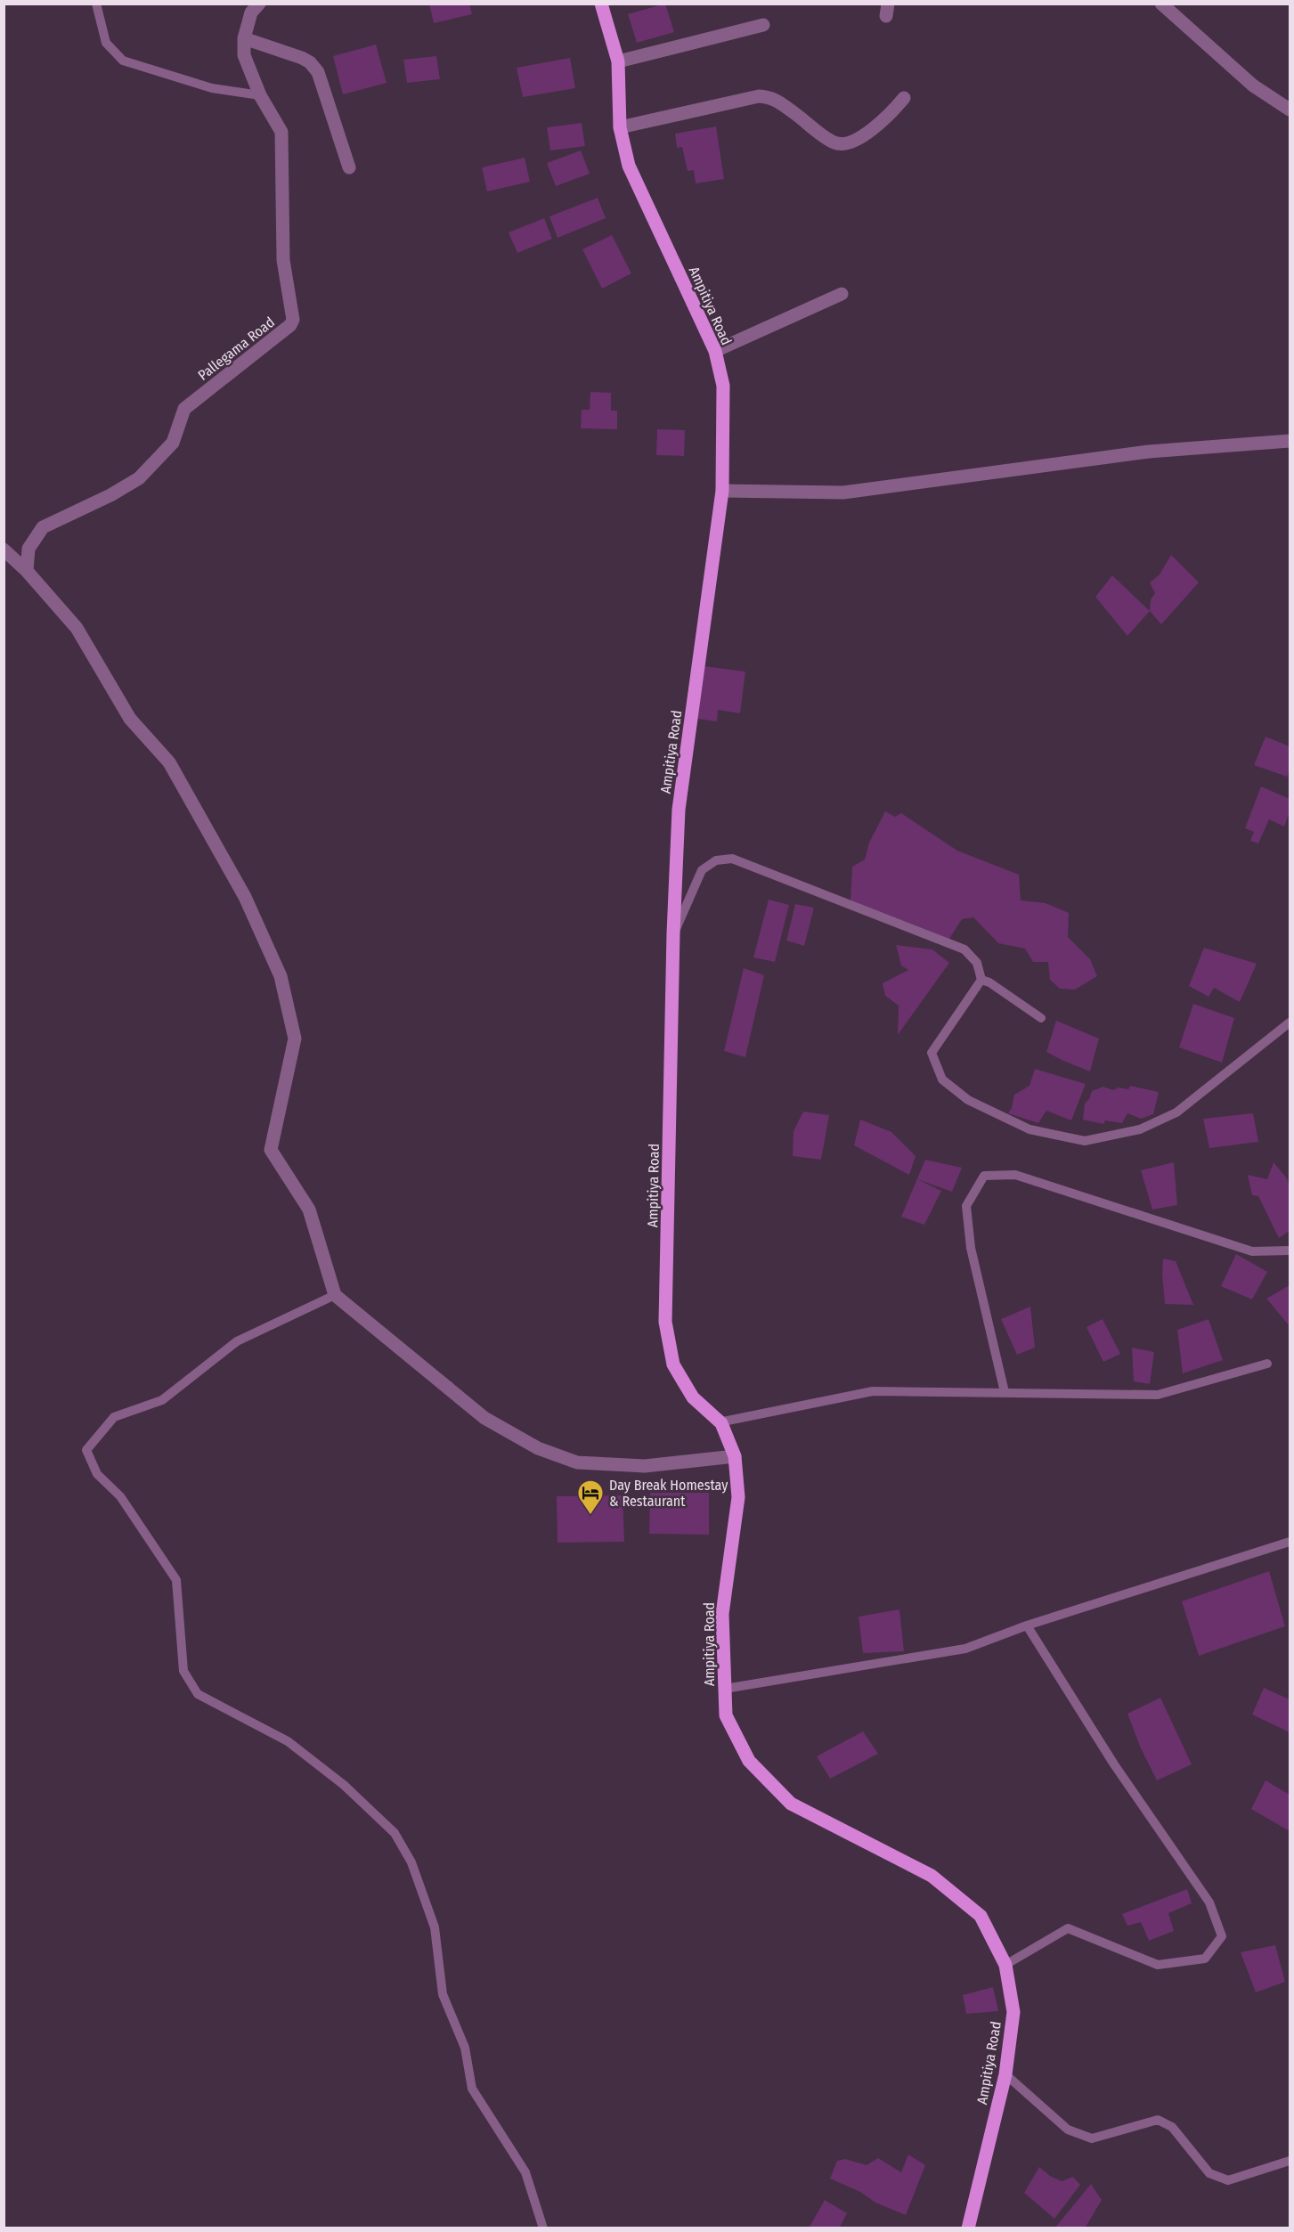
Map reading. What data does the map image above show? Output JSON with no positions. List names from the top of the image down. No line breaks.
{"streets":{"main road":["Ampitiya Road"],"street":["Pallegama Road"]},"places":{"hotel":["Day Break Homestay & Restaurant"]}}
